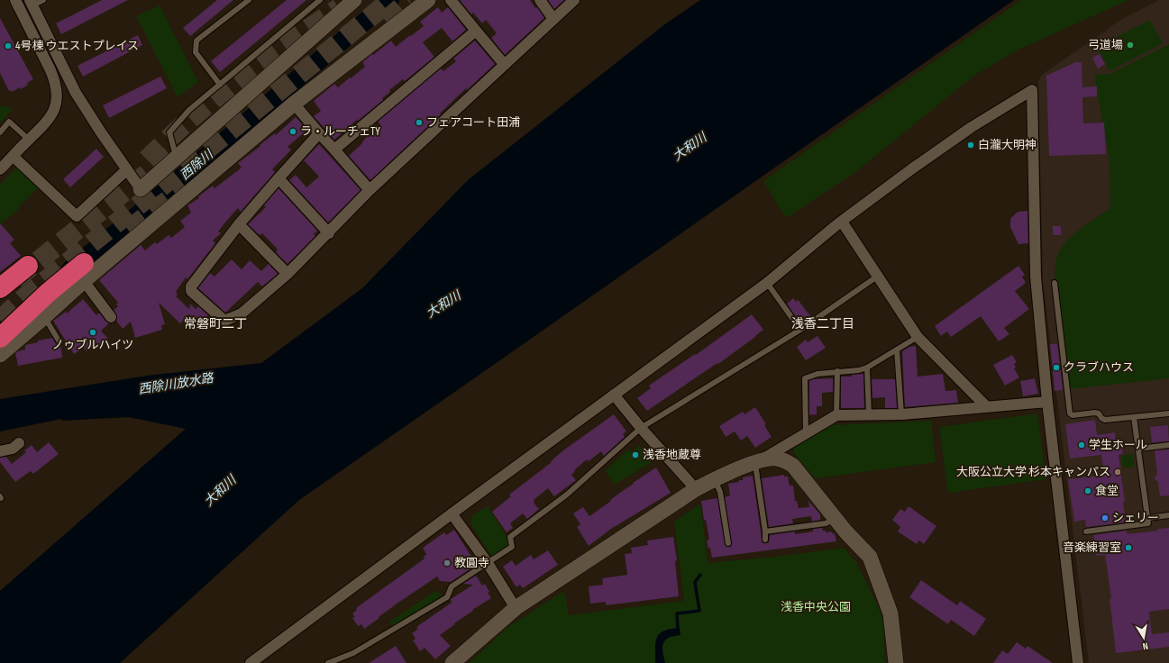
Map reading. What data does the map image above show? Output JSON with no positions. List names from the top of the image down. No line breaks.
{"districts":["常磐町二丁","浅香二丁目"],"water":["大和川","西除川","西除川放水路"],"parks":["浅香中央公園"],"places":["弓道場","4号棟 ウエストプレイス","フェアコート田浦","ラ・ルーチェTY","白瀧大明神","ノゥブルハイツ","クラブハウス","学生ホール","浅香地蔵尊","大阪公立大学 杉本キャンパス","食堂","シェリー","音楽練習室","教圓寺"],"north":"bottom"}
